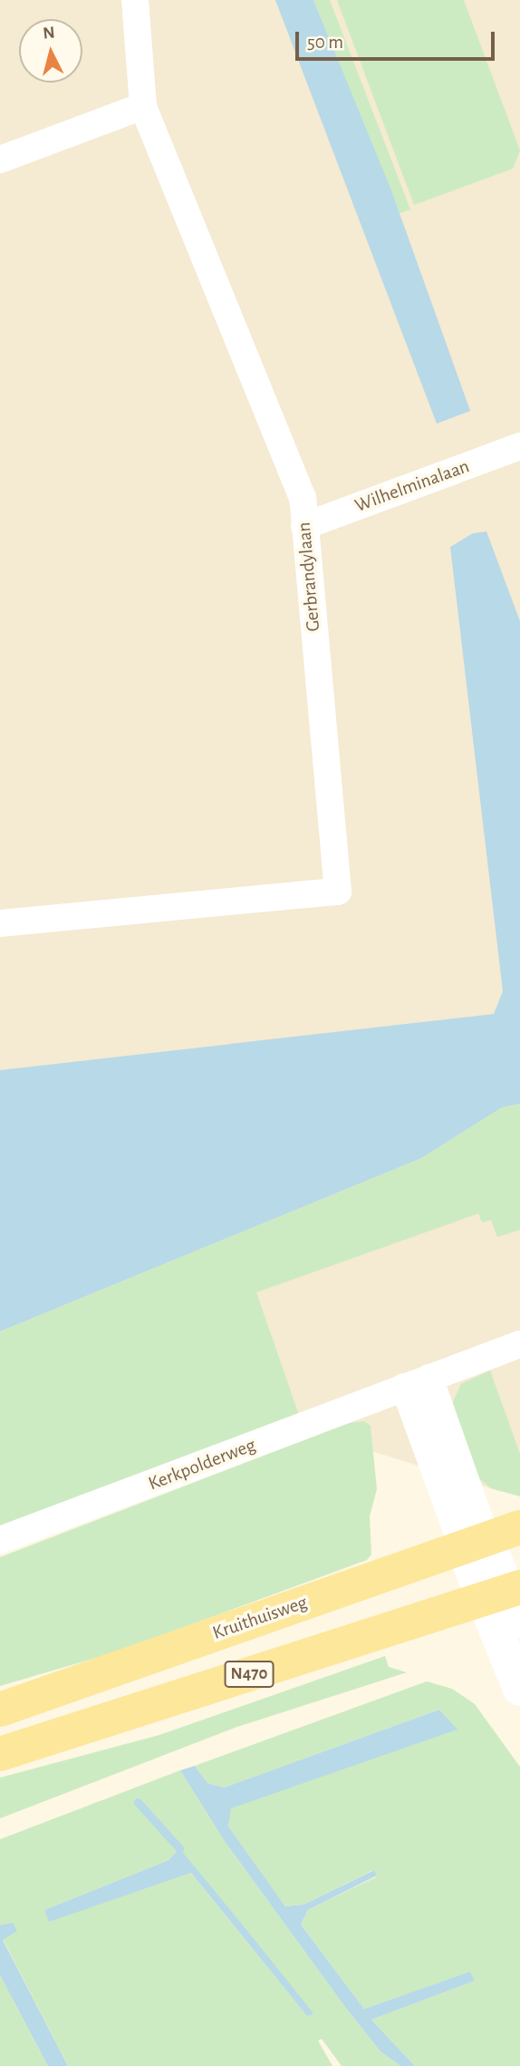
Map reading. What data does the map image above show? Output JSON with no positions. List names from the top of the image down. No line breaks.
{"streets":{"main road":["Kruithuisweg","N470"],"street":["Wilhelminalaan","Gerbrandylaan","Kerkpolderweg"]},"crossings":[["Wilhelminalaan","Gerbrandylaan"]],"scale_bar":"50 m","north":"top"}
